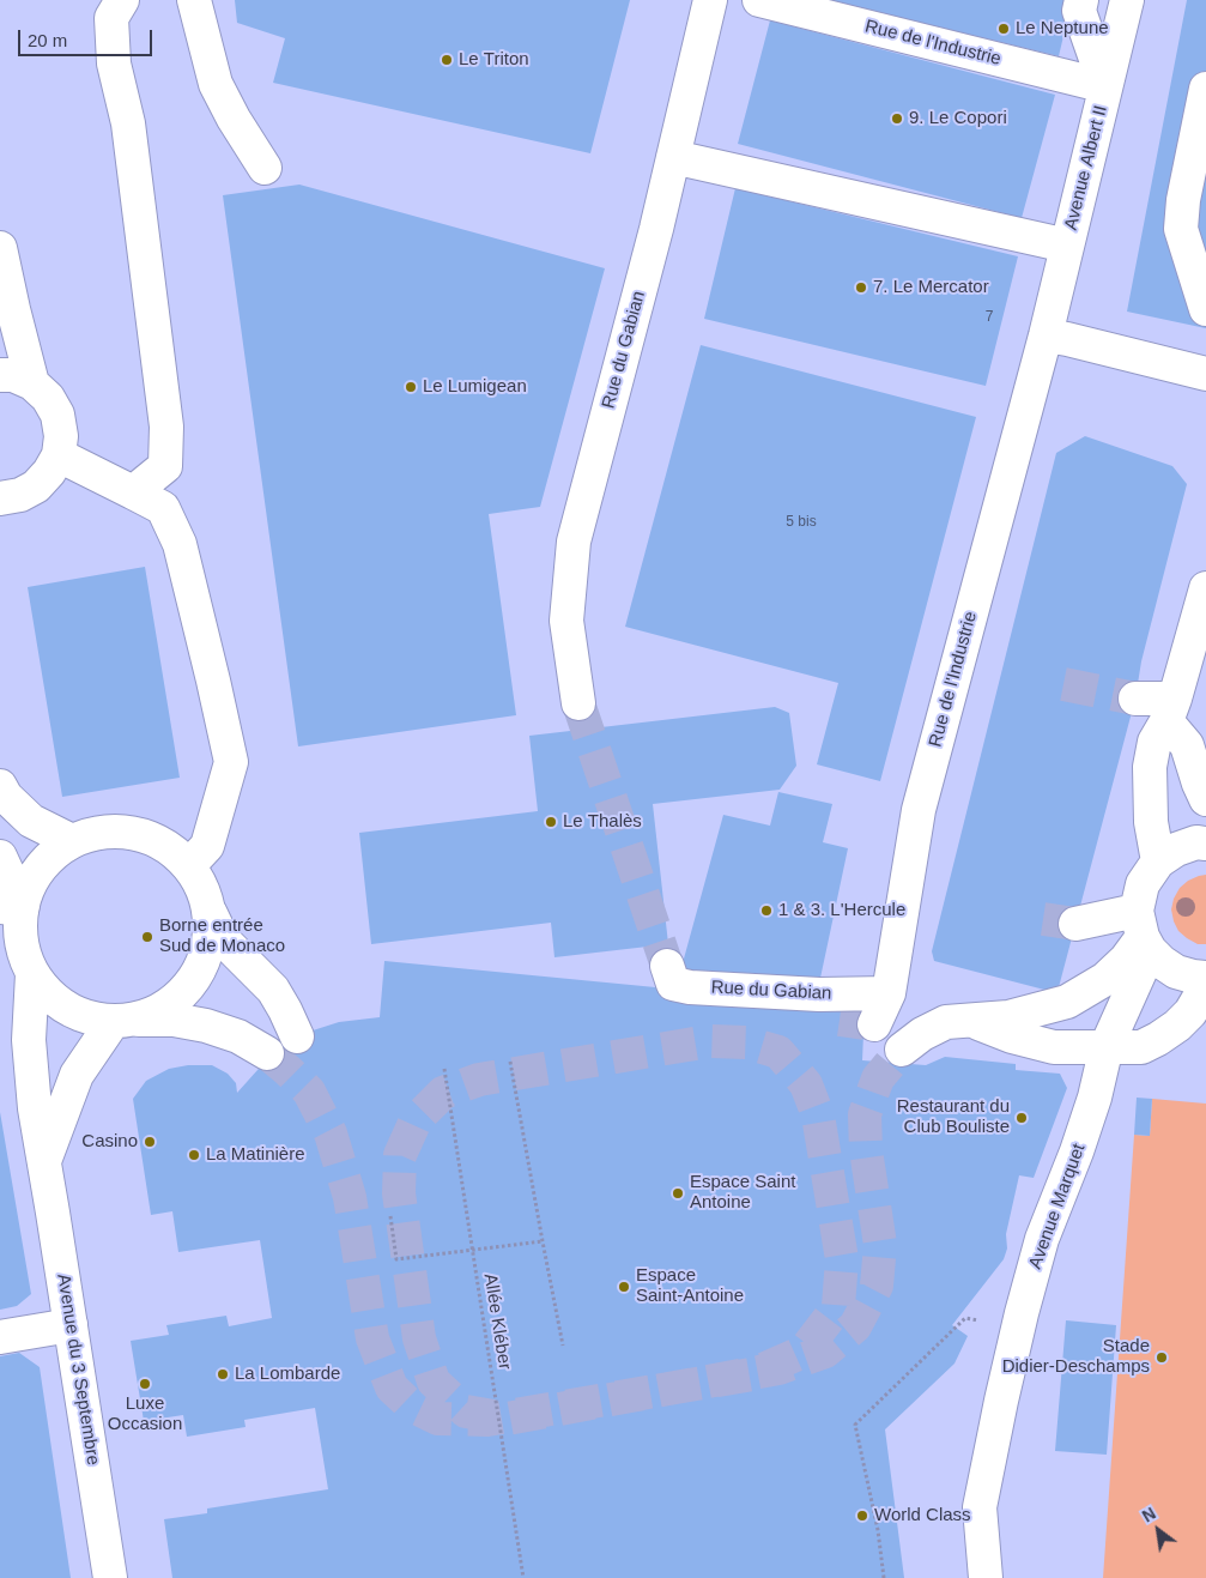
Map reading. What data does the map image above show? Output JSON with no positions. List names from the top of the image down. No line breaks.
{"streets":{"street":["Rue de l'Industrie","Avenue Albert II","Rue du Gabian","Avenue Marquet","Avenue du 3 Septembre"],"path":["Allée Kléber"]},"crossings":[["Rue de l'Industrie","Avenue Albert II"],["Rue de l'Industrie","Rue du Gabian"]],"places":["Le Neptune","Le Triton","9. Le Copori","7. Le Mercator","Le Lumigean","Le Thalès","1 & 3. L'Hercule","Borne entrée Sud de Monaco","Restaurant du Club Bouliste","Casino","La Matinière","Espace Saint Antoine","Espace Saint-Antoine","Stade Didier-Deschamps","La Lombarde","Luxe Occasion","World Class"],"house_numbers":["7","5 bis"],"scale_bar":"20 m","north":"top left"}
